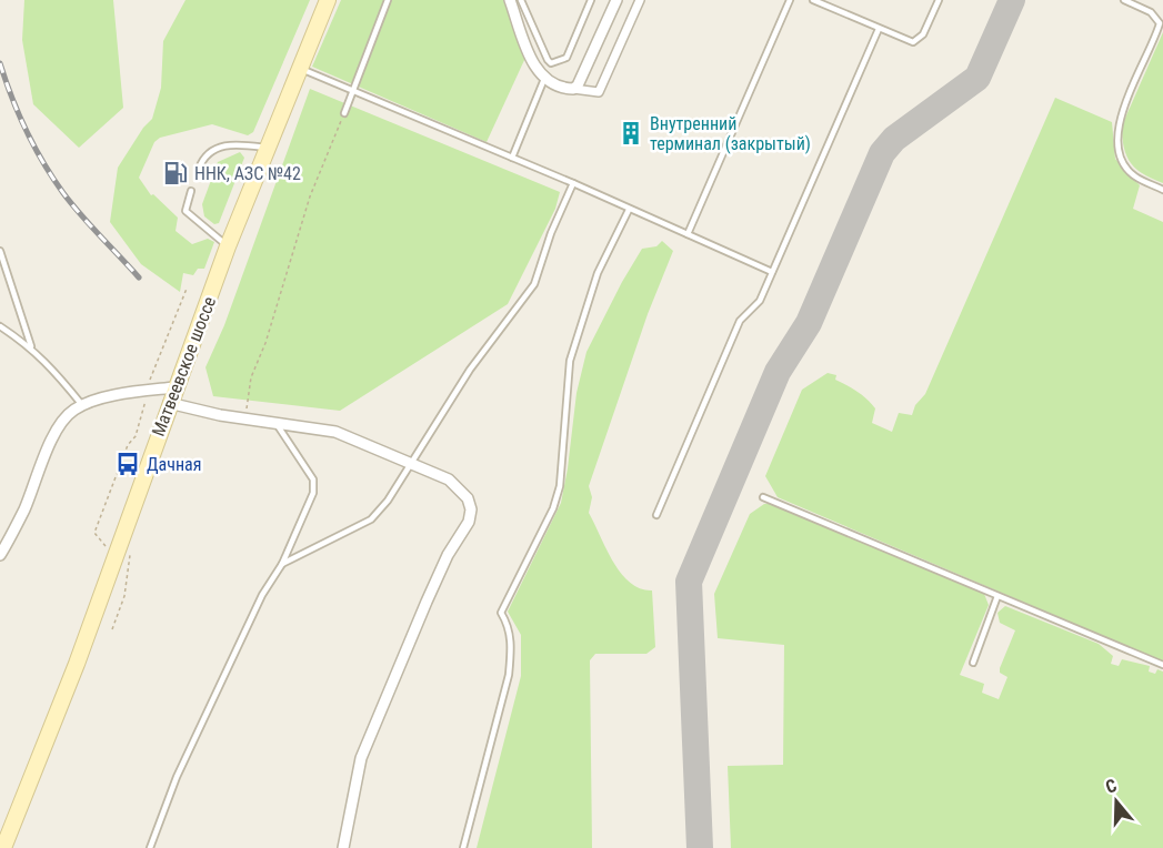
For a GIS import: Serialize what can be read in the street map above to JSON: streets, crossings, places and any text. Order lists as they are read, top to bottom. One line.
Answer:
{"streets":{"main road":["Матвеевское шоссе"]},"places":{"building":["Внутренний терминал (закрытый)"],"fuel station":["ННК, АЗС №42"],"bus stop":["Дачная"]},"north":"top"}
